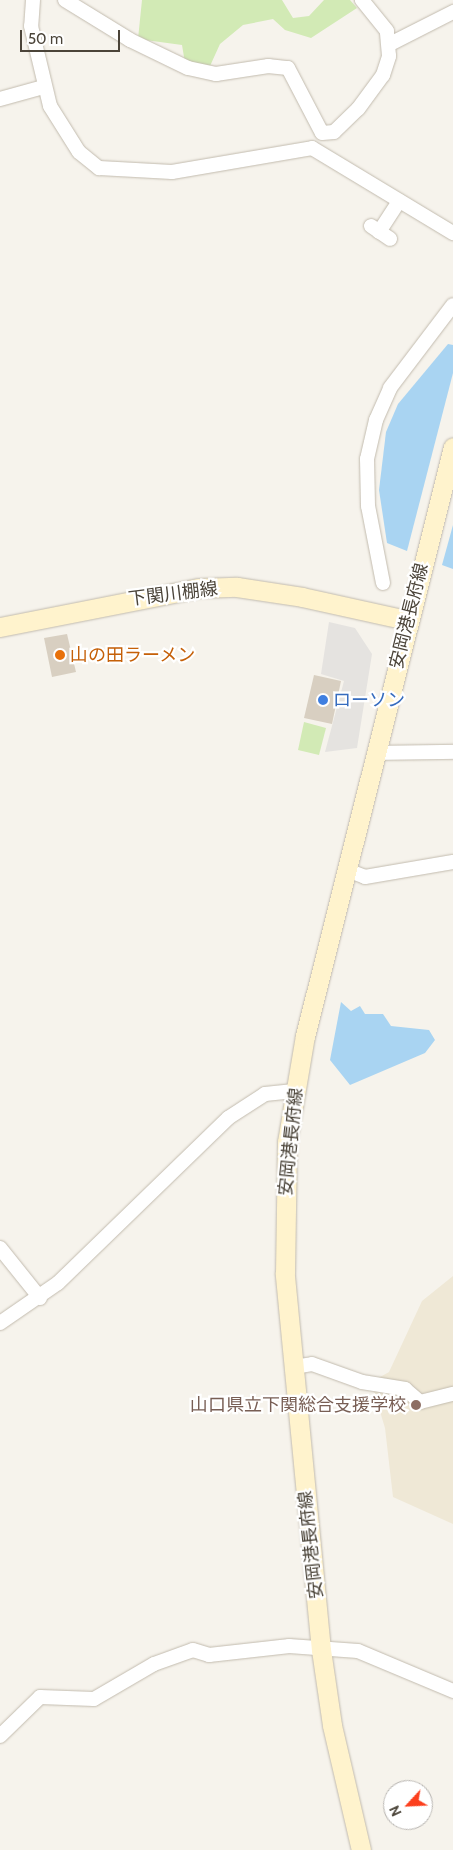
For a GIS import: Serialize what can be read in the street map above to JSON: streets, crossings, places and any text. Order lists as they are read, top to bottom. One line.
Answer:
{"streets":{"main road":["下関川棚線","安岡港長府線"]},"crossings":[["下関川棚線","安岡港長府線"]],"places":["山の田ラーメン","ローソン","山口県立下関総合支援学校"],"scale_bar":"50 m","north":"bottom left"}
